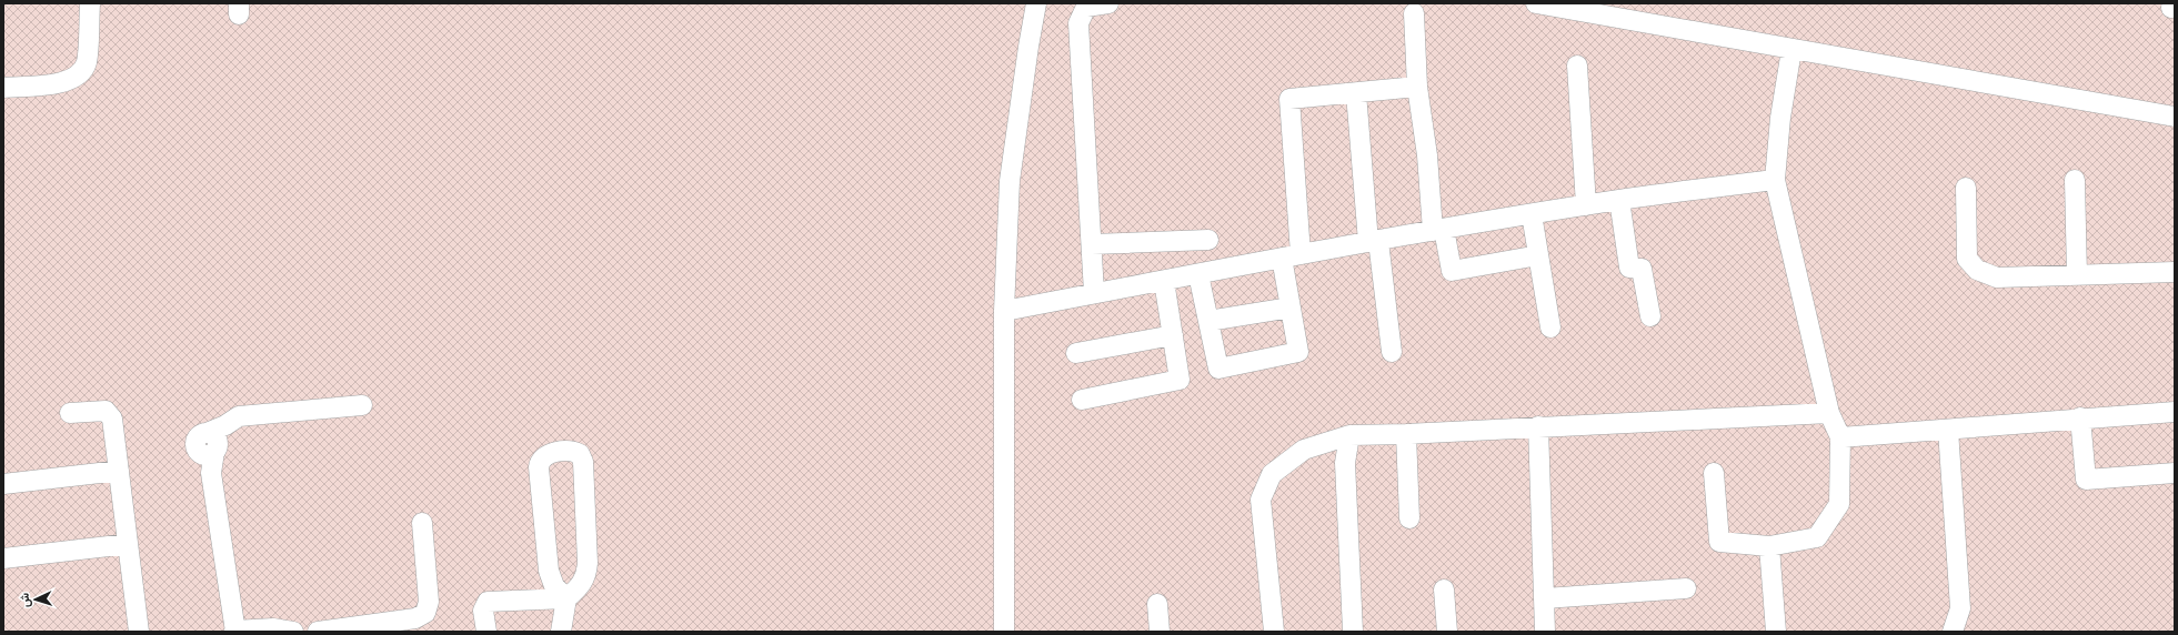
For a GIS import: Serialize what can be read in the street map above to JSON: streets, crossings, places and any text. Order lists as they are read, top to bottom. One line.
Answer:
{"north":"left"}
